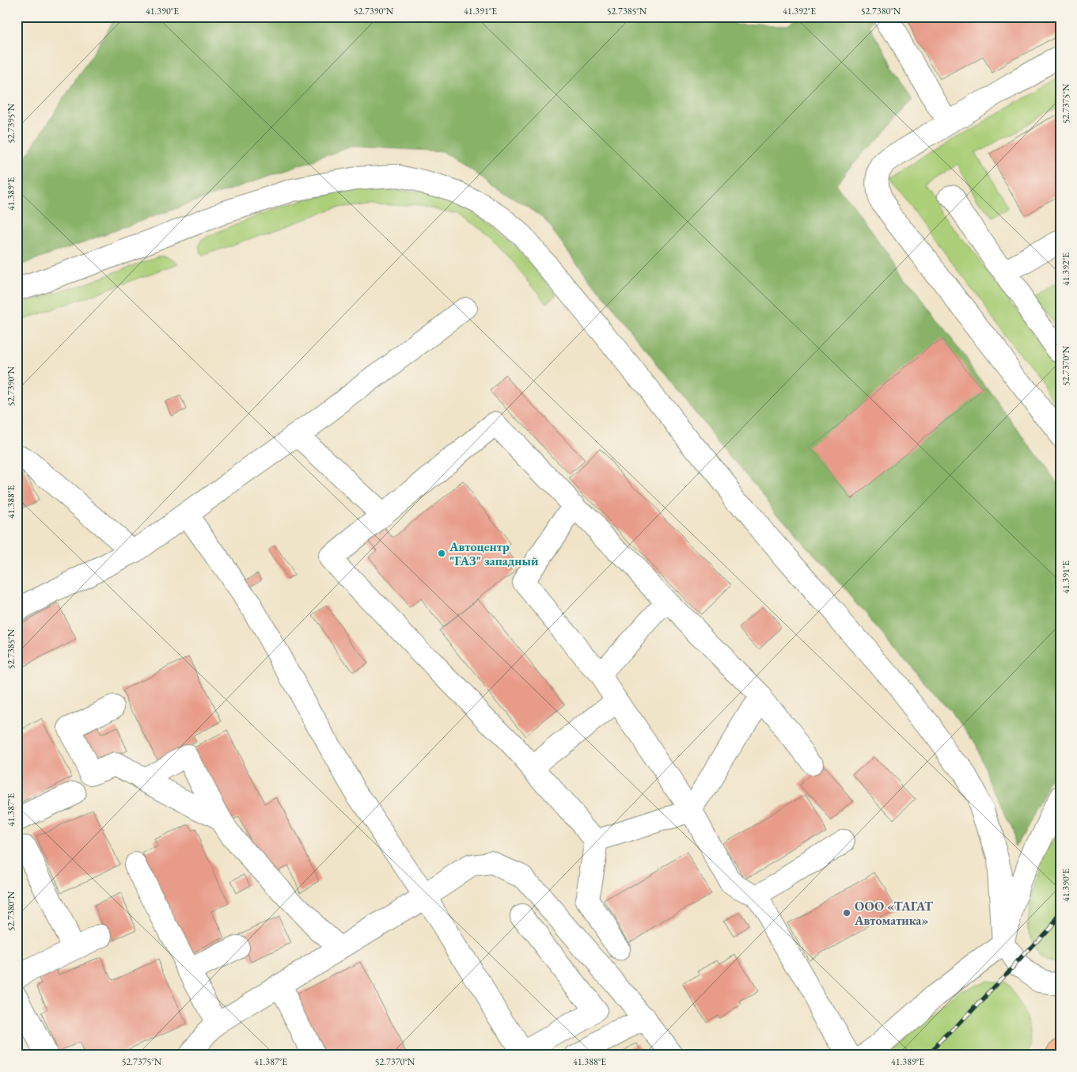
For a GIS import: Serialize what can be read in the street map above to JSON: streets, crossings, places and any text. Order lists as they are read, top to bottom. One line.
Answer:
{"places":["Автоцентр \"ГАЗ\" западный","ООО «ТАГАТ Автоматика»"],"coordinates":["41.390°E","52.7390°N","41.391°E","52.7385°N","41.392°E","52.7380°N","52.7375°N","52.7395°N","41.389°E","52.7370°N","41.388°E","41.387°E"]}
